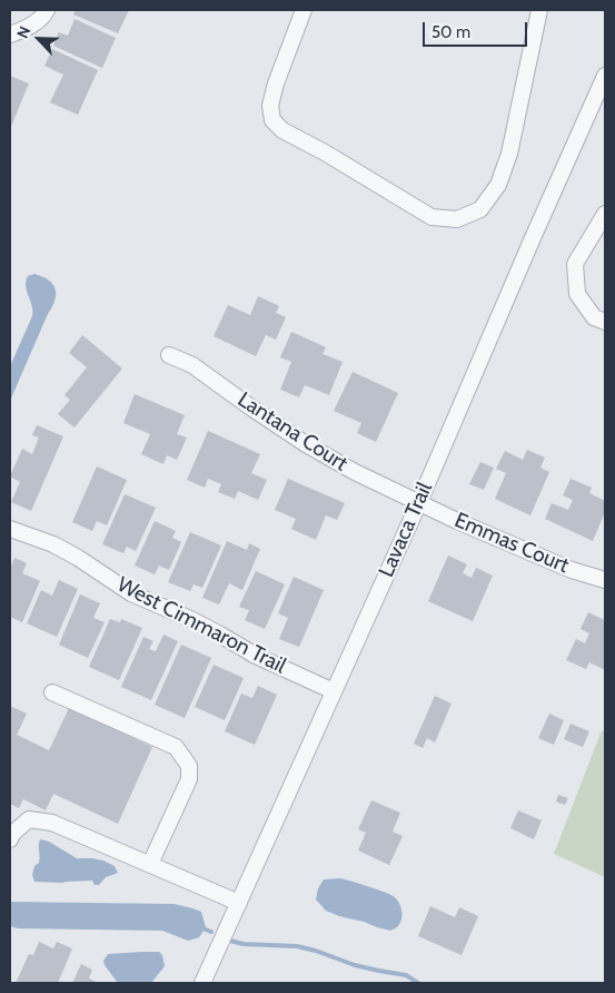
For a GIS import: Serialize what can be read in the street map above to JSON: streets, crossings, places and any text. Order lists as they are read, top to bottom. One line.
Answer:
{"streets":{"street":["Lantana Court","Lavaca Trail","Emmas Court","West Cimmaron Trail"]},"crossings":[["Lantana Court","Lavaca Trail"],["Lantana Court","Emmas Court"],["Lavaca Trail","Emmas Court"],["Lavaca Trail","West Cimmaron Trail"]],"scale_bar":"50 m","north":"top left"}
